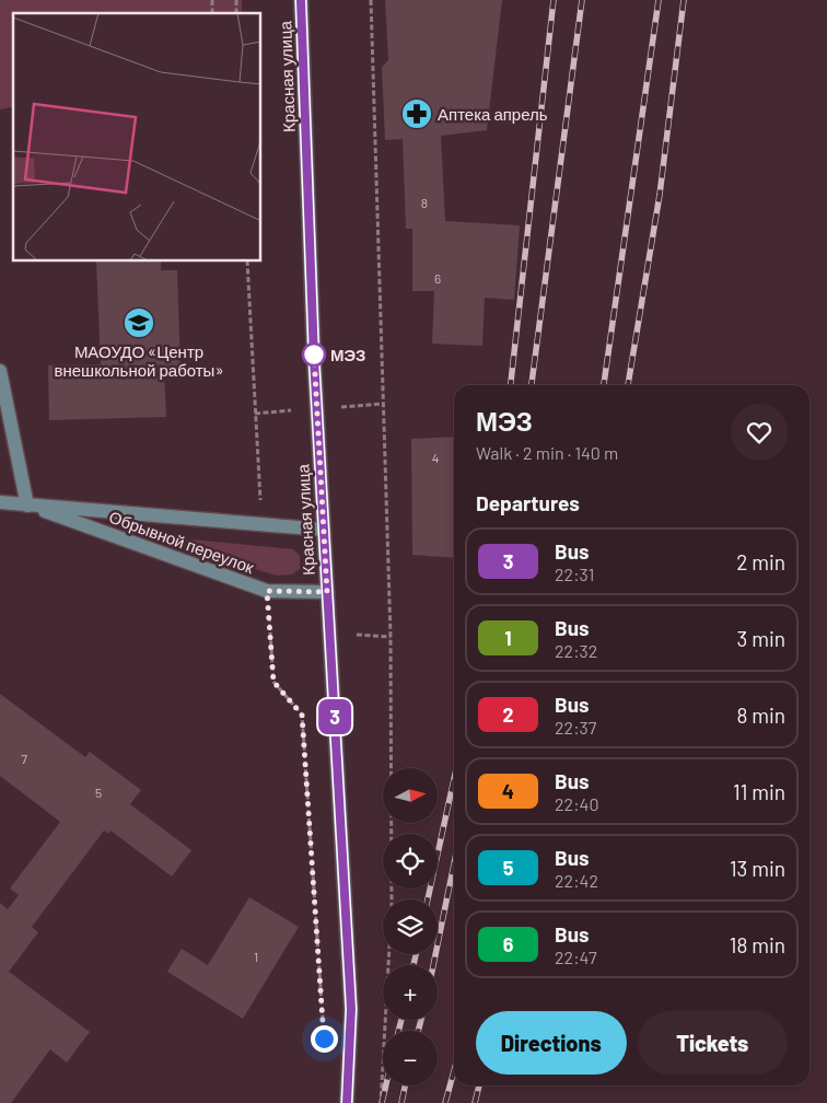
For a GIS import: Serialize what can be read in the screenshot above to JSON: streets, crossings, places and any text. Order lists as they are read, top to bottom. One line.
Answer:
{"streets":{"main road":["Красная улица","Обрывной переулок"]},"crossings":[["Красная улица","Обрывной переулок"]],"places":{"pharmacy":["Аптека апрель"],"school or university":["МАОУДО «Центр внешкольной работы»"],"other":["МЭЗ"]},"lines":["bus line 3"],"house_numbers":["8","6","4","7","5","1"],"north":"right","page":{"on_map":"3","heading":[["МЭЗ","Walk · 2 min · 140 m"],"Departures"],"list":[{"mark":"3","name":"Bus","note":"22:31","value":"2 min"},{"mark":"1","name":"Bus","note":"22:32","value":"3 min"},{"mark":"2","name":"Bus","note":"22:37","value":"8 min"},{"mark":"4","name":"Bus","note":"22:40","value":"11 min"},{"mark":"5","name":"Bus","note":"22:42","value":"13 min"},{"mark":"6","name":"Bus","note":"22:47","value":"18 min"}],"map_buttons":["+","−"],"buttons":["Directions","Tickets"]}}
